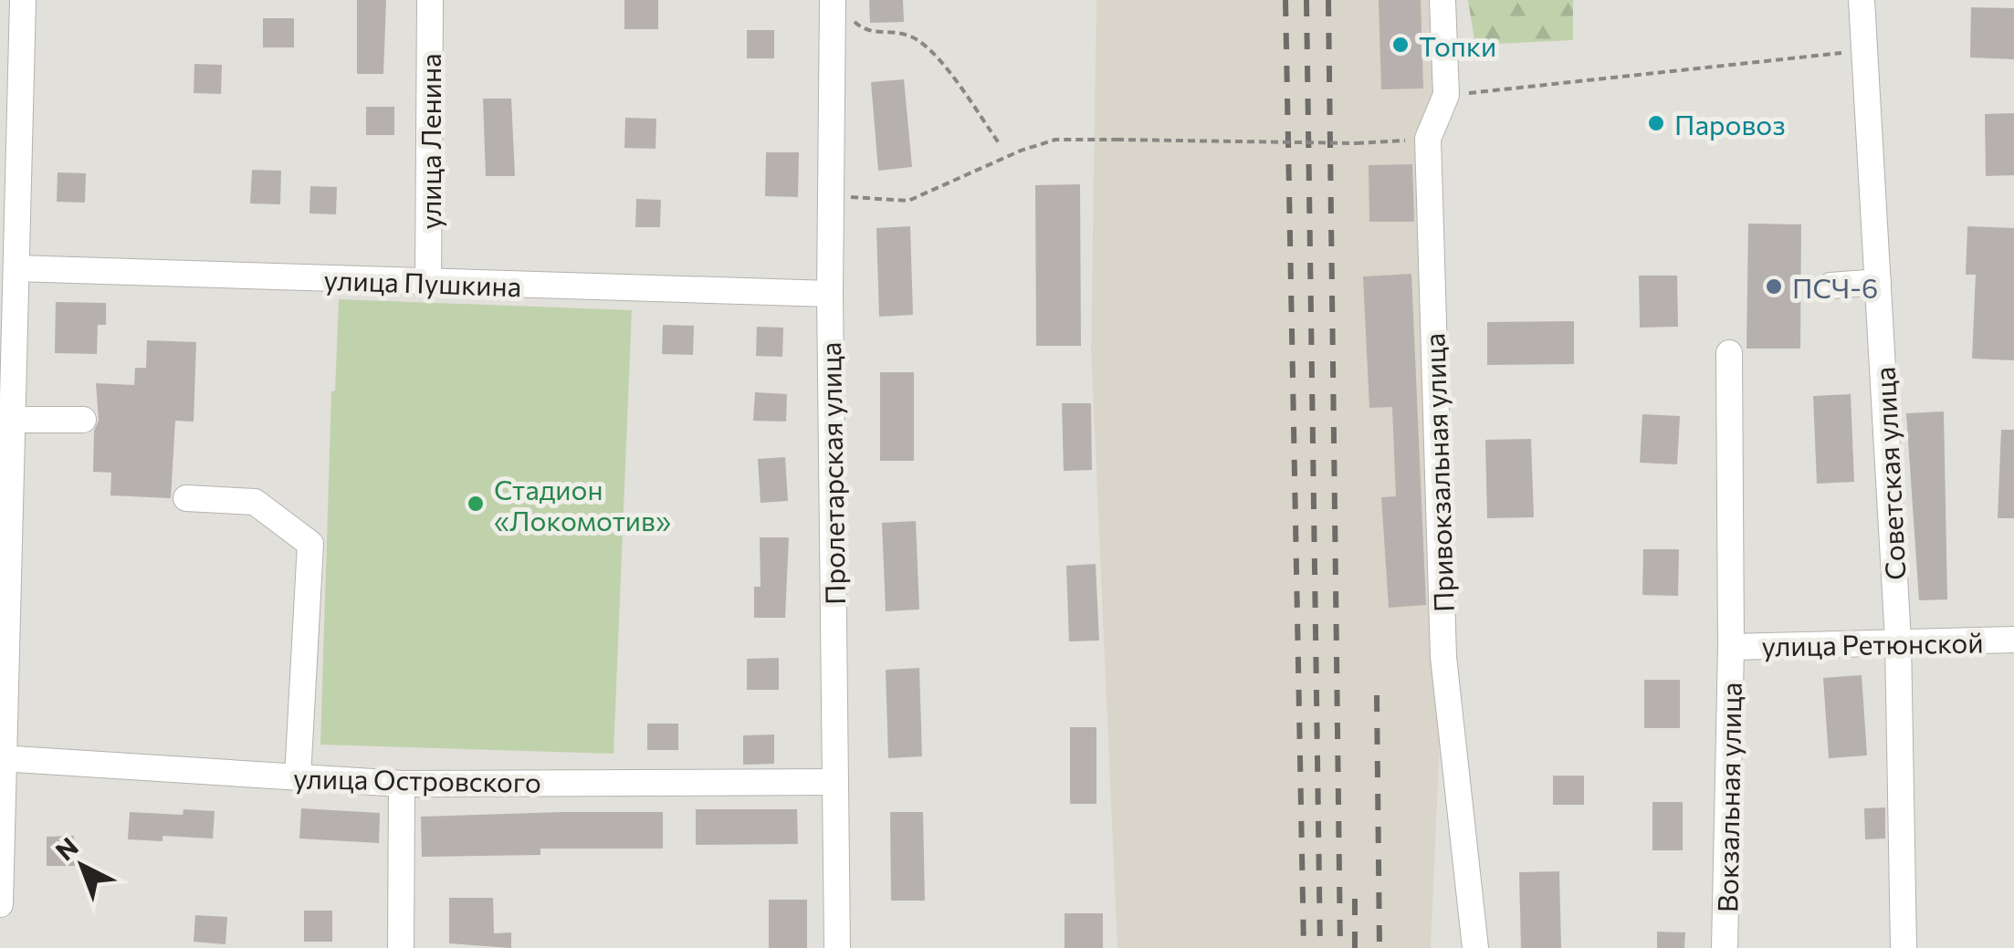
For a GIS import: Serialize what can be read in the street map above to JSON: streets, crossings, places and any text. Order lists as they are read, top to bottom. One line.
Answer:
{"streets":{"street":["улица Ленина","улица Пушкина","Привокзальная улица","Пролетарская улица","Советская улица","улица Ретюнской","улица Островского","Вокзальная улица"]},"crossings":[["улица Ленина","улица Пушкина"],["улица Пушкина","Пролетарская улица"],["Пролетарская улица","улица Островского"],["Советская улица","улица Ретюнской"],["улица Ретюнской","Вокзальная улица"]],"places":["Топки","Паровоз","ПСЧ-6","Стадион «Локомотив»"],"north":"top left"}
